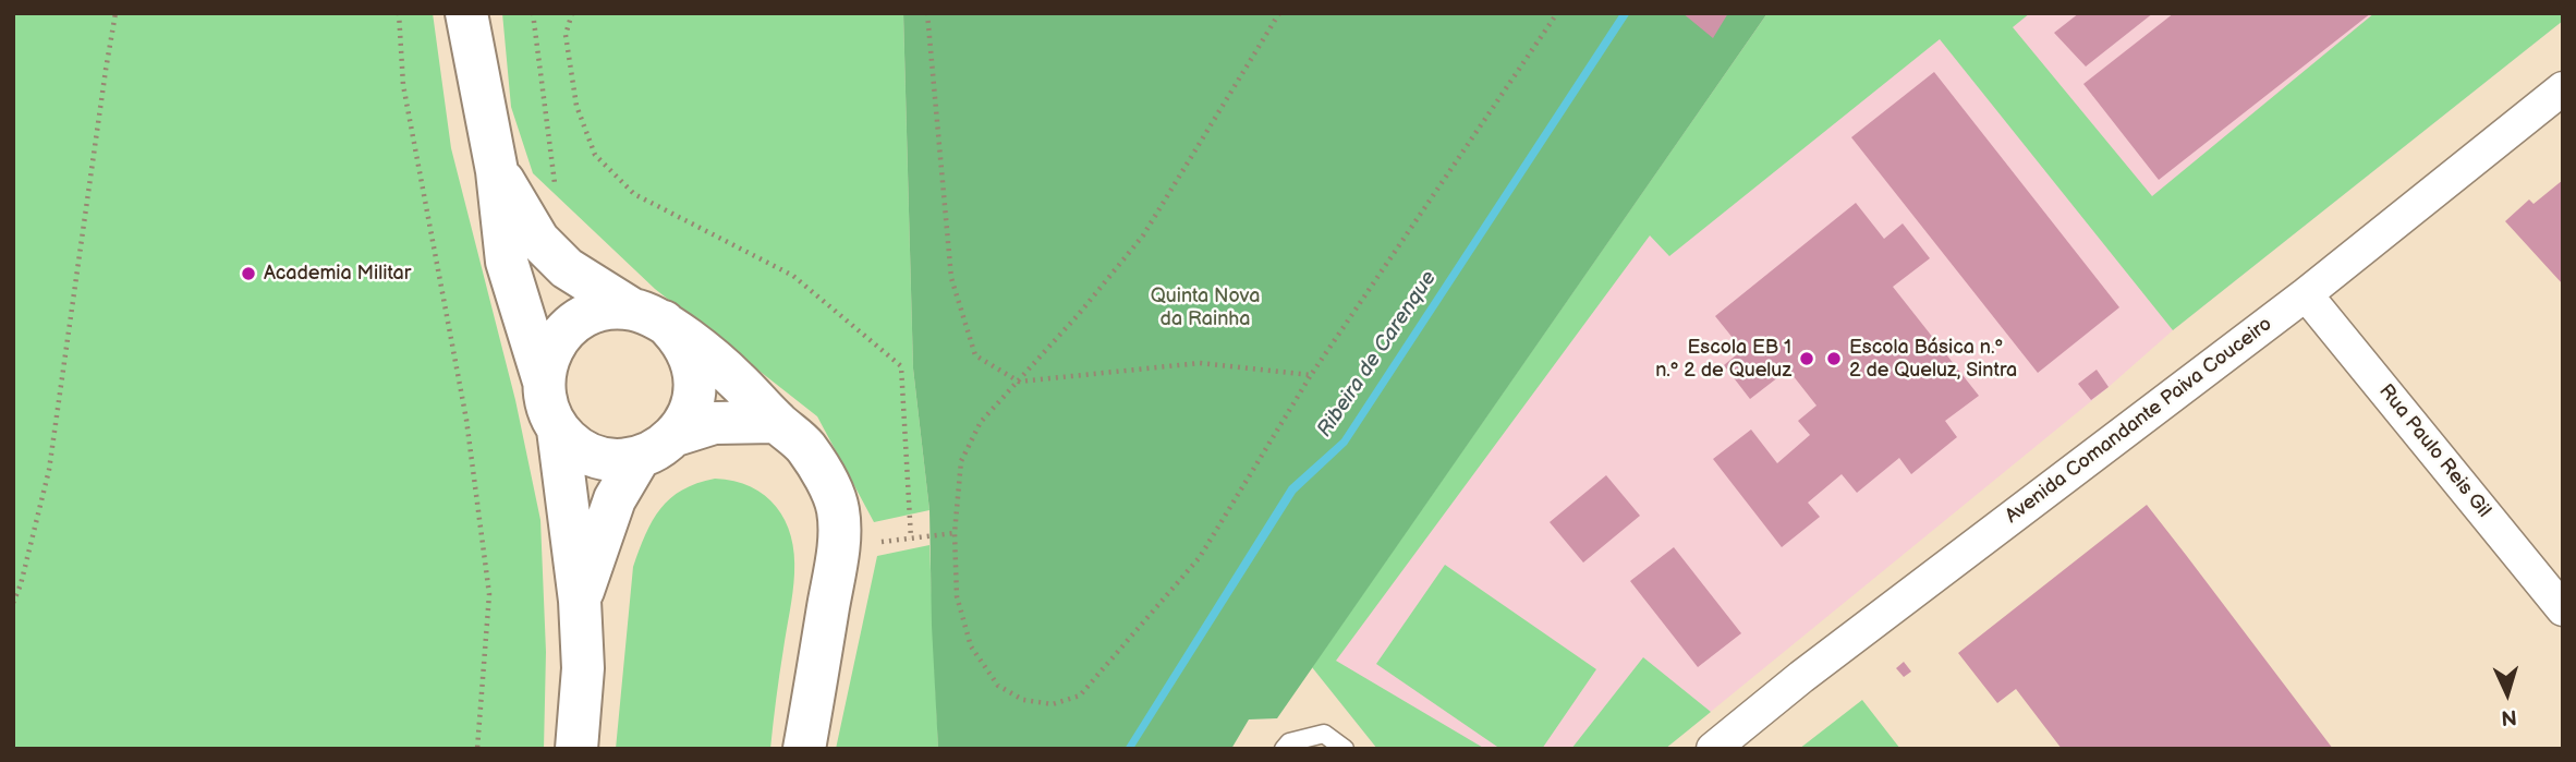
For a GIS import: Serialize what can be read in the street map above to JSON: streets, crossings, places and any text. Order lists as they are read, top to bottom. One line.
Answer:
{"streets":{"street":["Avenida Comandante Paiva Couceiro","Rua Paulo Reis Gil"]},"crossings":[["Avenida Comandante Paiva Couceiro","Rua Paulo Reis Gil"]],"water":["Ribeira de Carenque"],"parks":["Quinta Nova da Rainha"],"places":["Academia Militar","Escola EB 1 n.º 2 de Queluz","Escola Básica n.º 2 de Queluz, Sintra"],"north":"bottom"}
